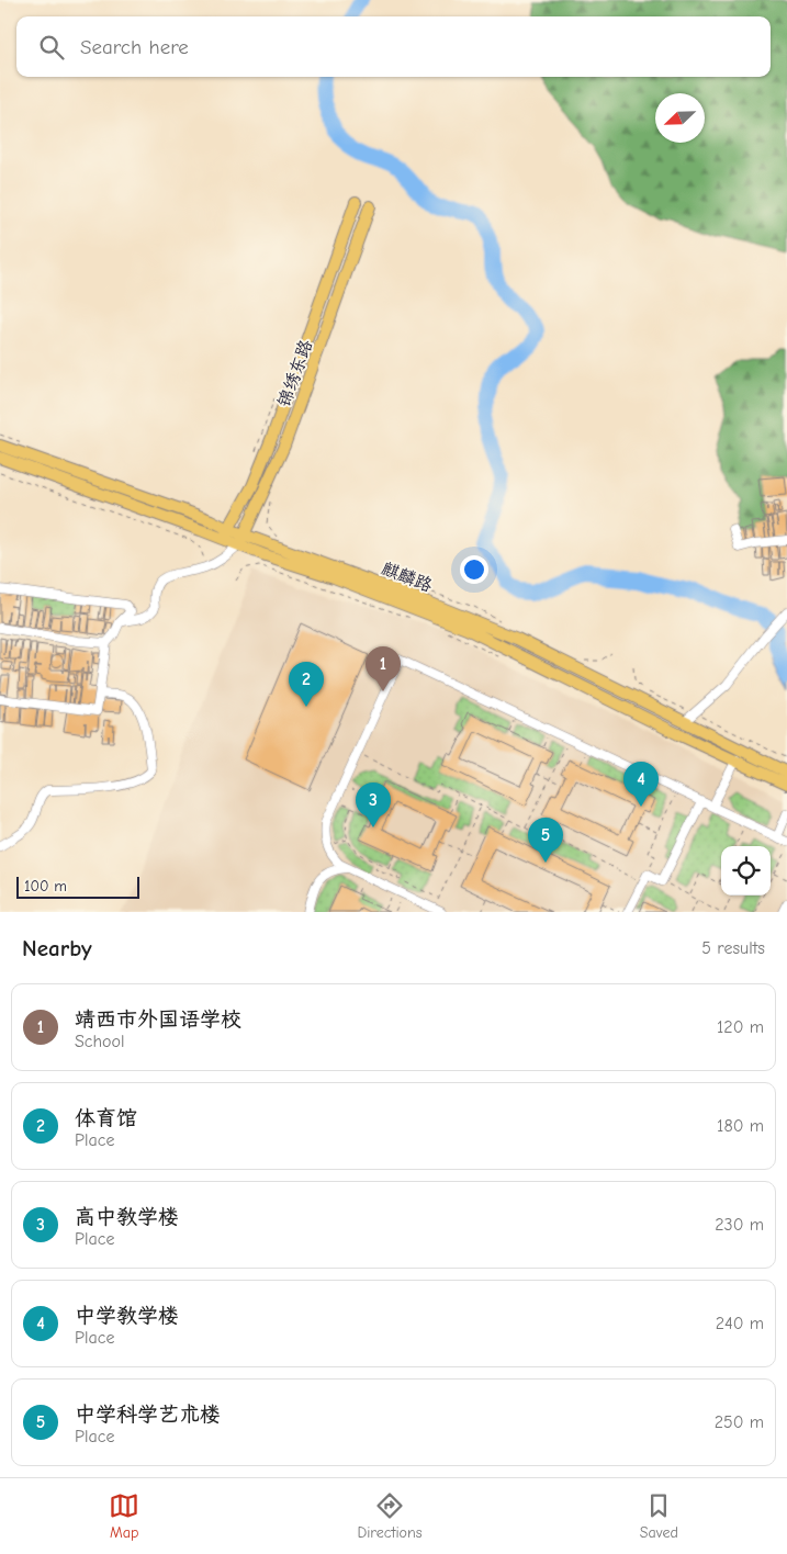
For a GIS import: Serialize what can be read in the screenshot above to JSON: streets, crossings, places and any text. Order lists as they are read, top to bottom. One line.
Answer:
{"streets":{"main road":["锦绣东路","麒麟路"]},"crossings":[["锦绣东路","麒麟路"]],"scale_bar":"100 m","north":"bottom left","page":{"search":"Search here","pins":["1","2","4","3","5"],"scale":"100 m","heading":["Nearby","5 results"],"list":[{"mark":"1","name":"靖西市外国语学校","note":"School","value":"120 m"},{"mark":"2","name":"体育馆","note":"Place","value":"180 m"},{"mark":"3","name":"高中教学楼","note":"Place","value":"230 m"},{"mark":"4","name":"中学教学楼","note":"Place","value":"240 m"},{"mark":"5","name":"中学科学艺术楼","note":"Place","value":"250 m"}],"nav":["Map","Directions","Saved"]}}
